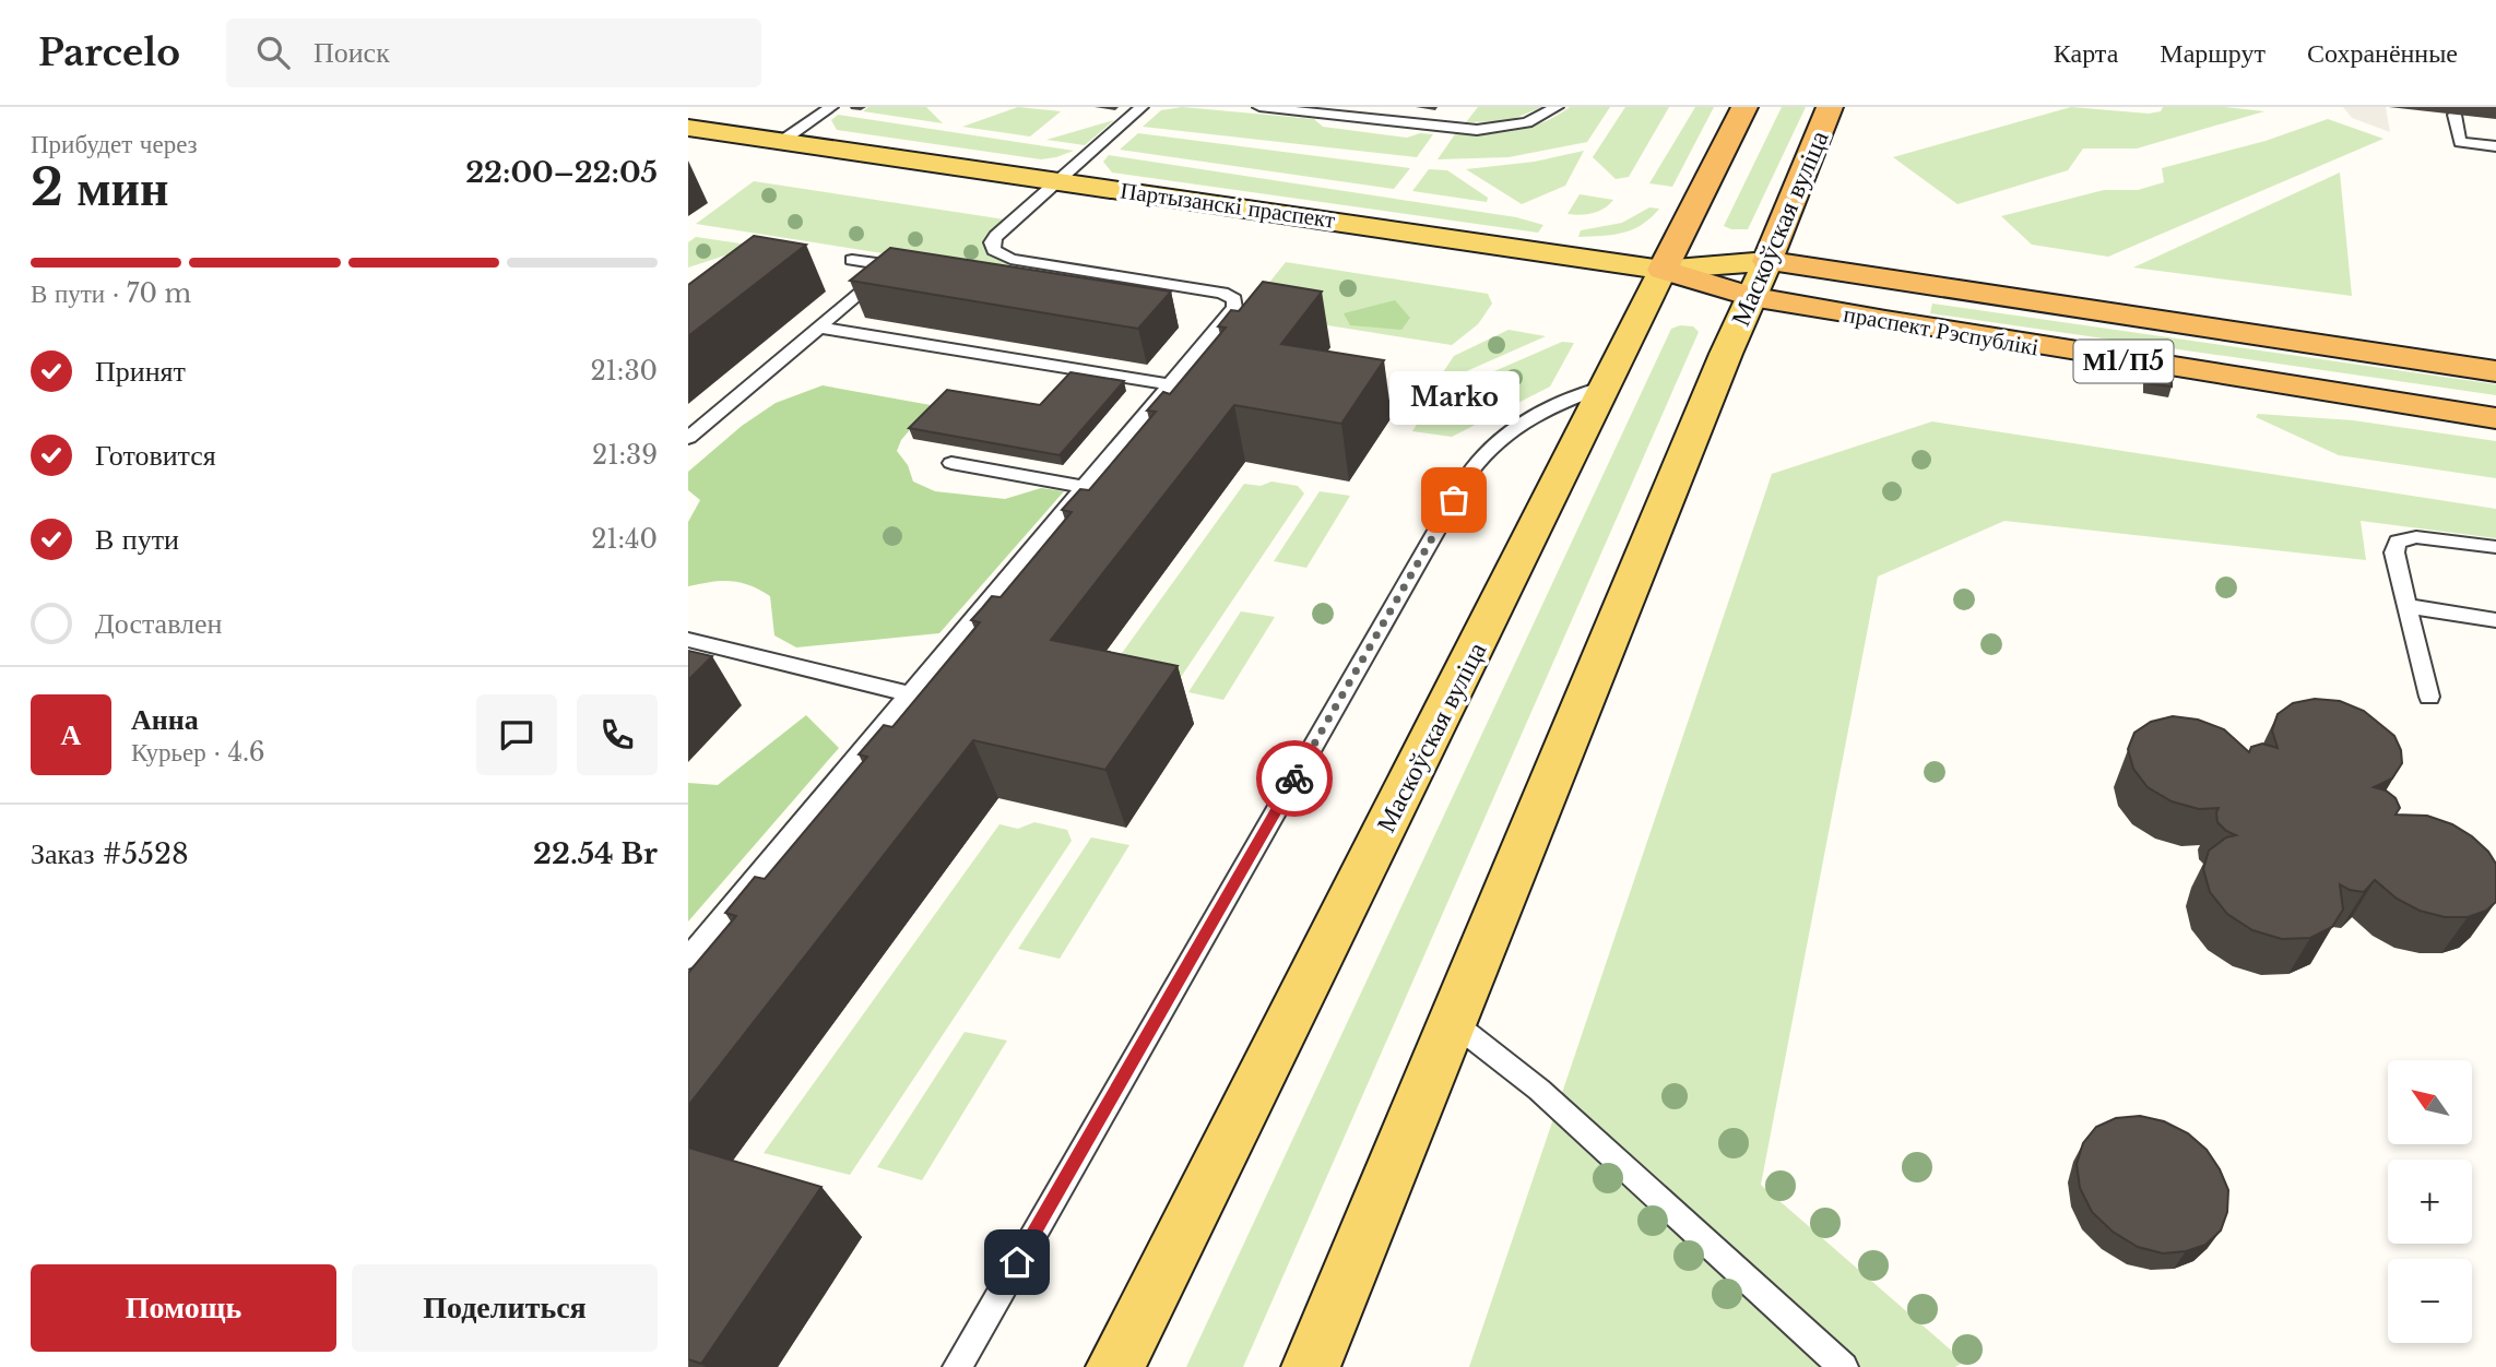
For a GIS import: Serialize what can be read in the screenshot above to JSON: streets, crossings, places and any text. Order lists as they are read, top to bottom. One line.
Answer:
{"streets":{"highway":["Маскоўская вуліца","праспект Рэспублікі","М1/П5"],"main road":["Партызанскі праспект"]},"crossings":[["Партызанскі праспект","Маскоўская вуліца"],["Партызанскі праспект","праспект Рэспублікі"],["Маскоўская вуліца","праспект Рэспублікі"]],"places":["Marko"],"north":"top left","page":{"header":"Parcelo","search":"Поиск","nav":["Карта","Маршрут","Сохранённые"],"heading":["2 мин","Прибудет через","22:00–22:05"],"panel":["Анна","Курьер · 4.6","Заказ #5528","22.54 Br"],"bar":"В пути · 70 m","list":[["Принят","21:30"],["Готовится","21:39"],["В пути","21:40"],"Доставлен"],"bubble":"Marko","round":"А","map_buttons":["+","−"],"buttons":["Помощь","Поделиться"]}}
